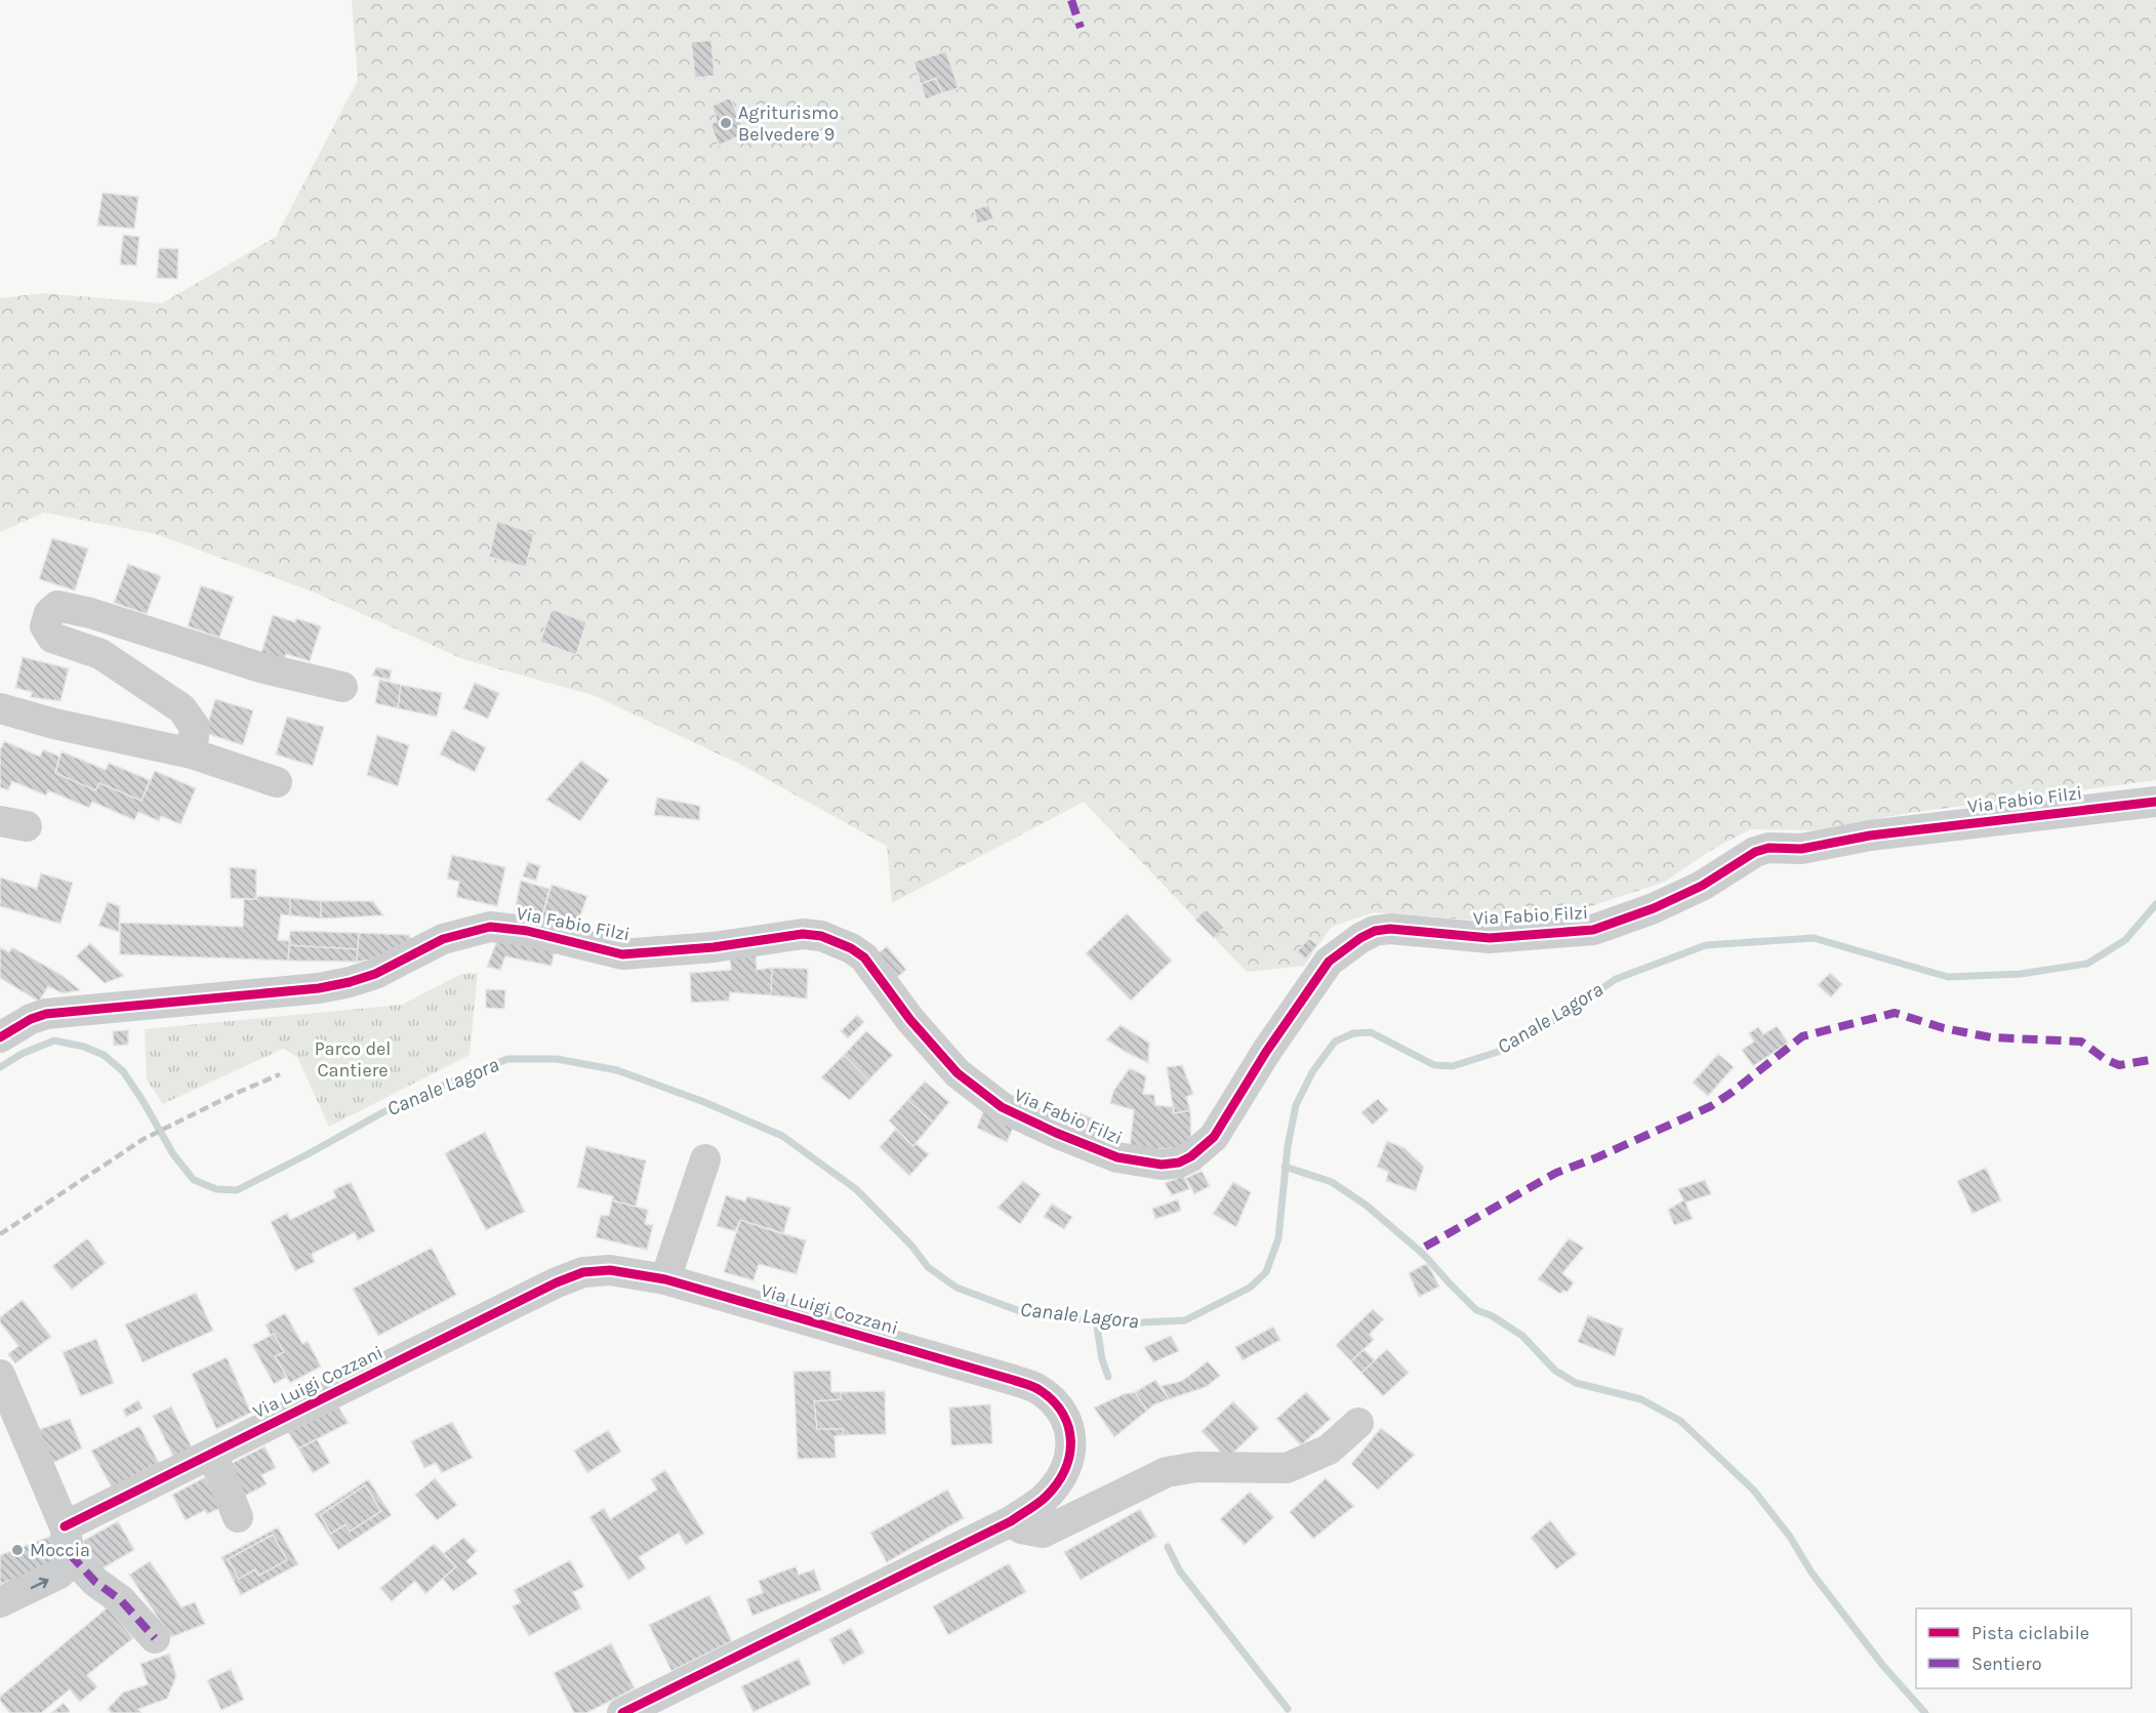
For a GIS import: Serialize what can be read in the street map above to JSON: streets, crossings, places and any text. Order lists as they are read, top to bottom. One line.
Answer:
{"streets":{"street":["Via Fabio Filzi","Via Luigi Cozzani"]},"water":["Canale Lagora"],"parks":["Parco del Cantiere"],"places":["Agriturismo Belvedere 9","Moccia"],"legend":["Pista ciclabile","Sentiero"]}
